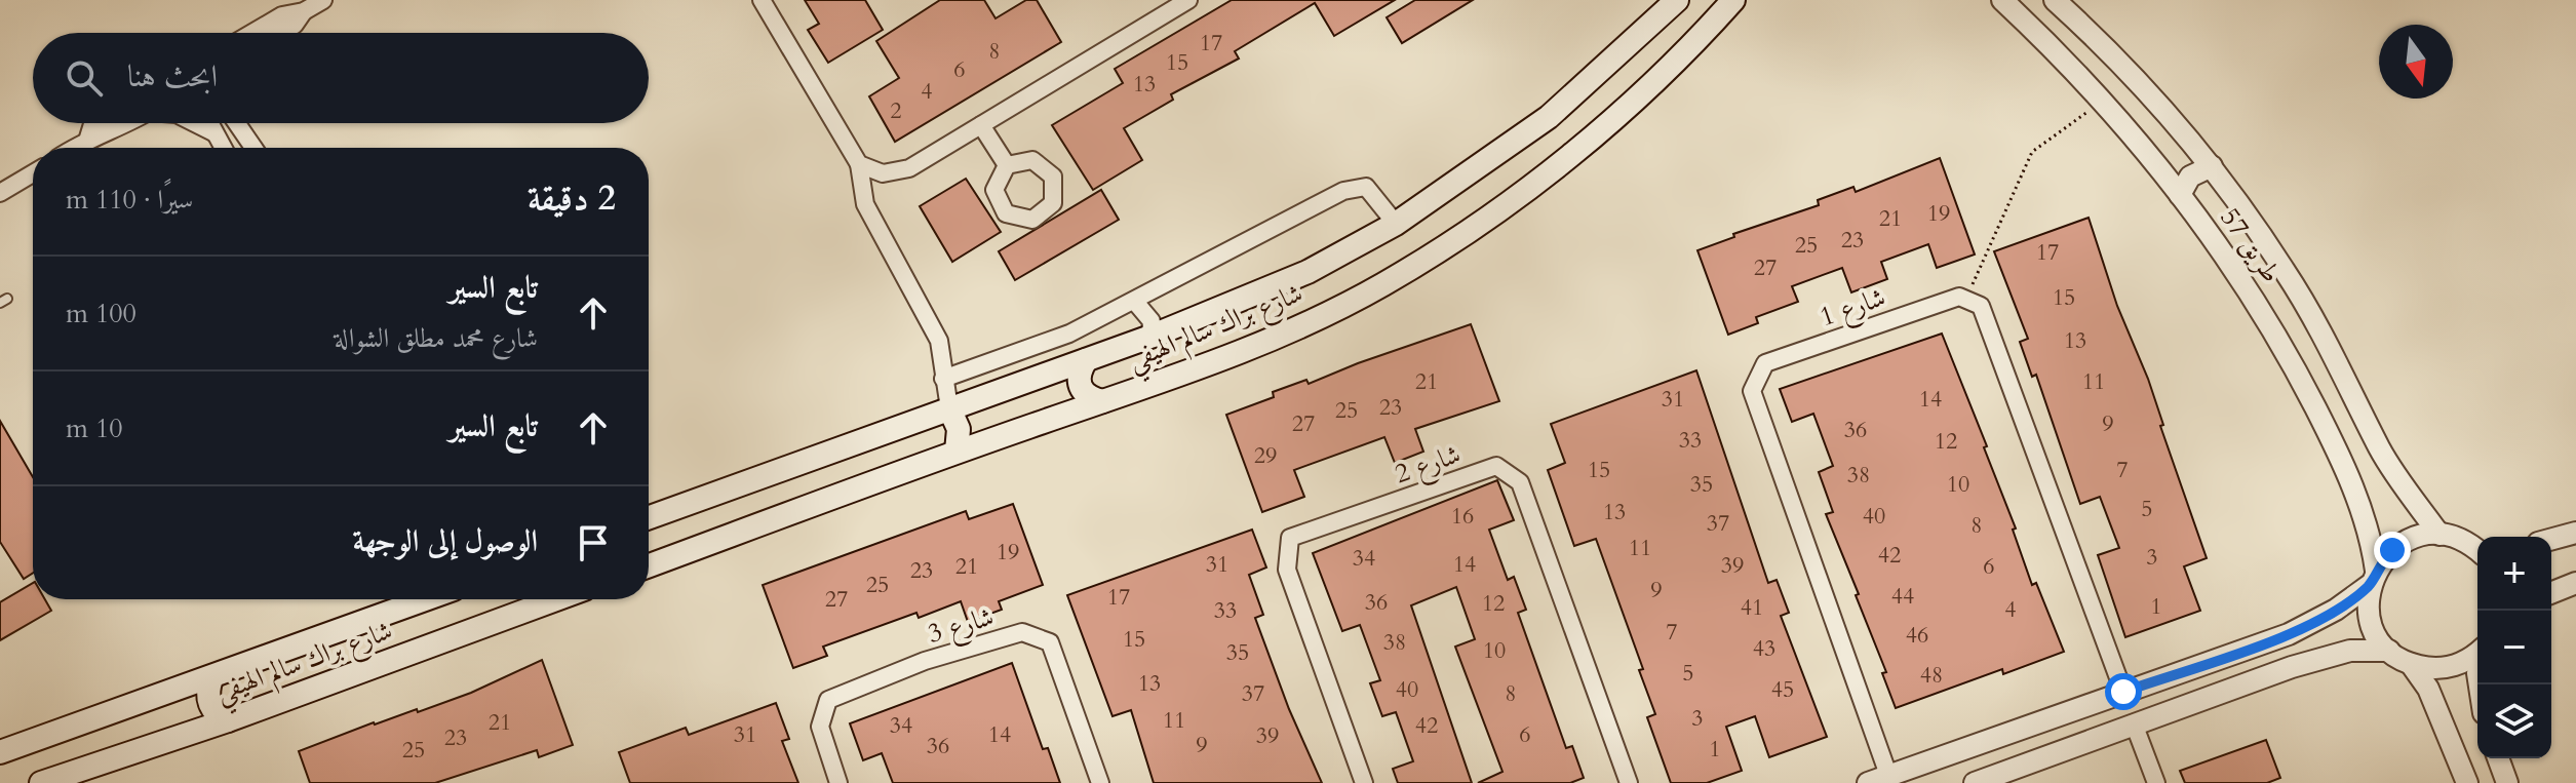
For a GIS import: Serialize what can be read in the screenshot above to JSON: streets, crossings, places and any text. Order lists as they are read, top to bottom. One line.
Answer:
{"streets":{"main road":["شارع براك سالم الهيفي"],"street":["طريق 57","شارع 1","شارع 2","شارع 3"]},"house_numbers":["17","8","15","6","13","4","2","19","21","23","25","17","27","15","13","21","11","31","14","23","25","27","9","36","33","12","29","15","7","38","35","10","5","13","16","40","37","8","11","19","42","3","34","31","14","39","21","6","23","25","9","44","17","27","36","12","1","41","4","33","7","46","15","38","43","10","35","5","48","13","40","45","37","8","3","11","21","34","42","31","14","6","39","23","9","36","1","25"],"north":"bottom","page":{"search":"ابحث هنا","heading":["2 دقيقة","سيرًا · 110 m"],"list":[["تابع السير","شارع محمد مطلق الشوالة","100 m"],["تابع السير","10 m"],"الوصول إلى الوجهة"],"map_buttons":["+","−"]}}
